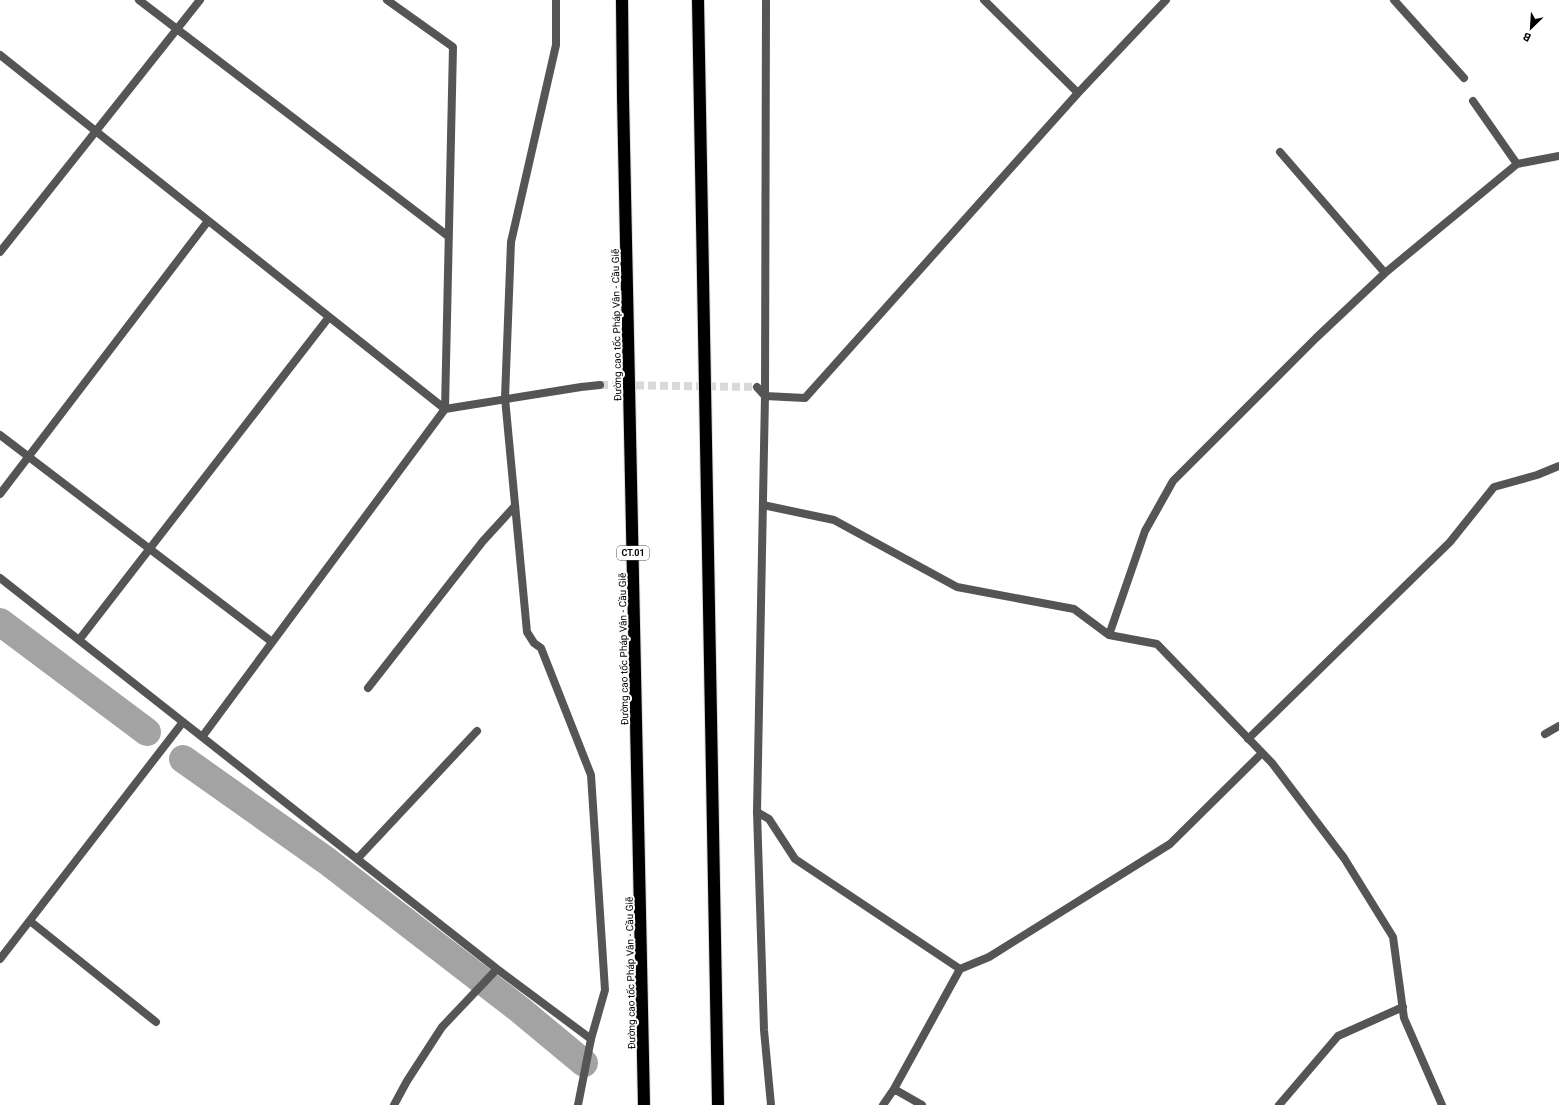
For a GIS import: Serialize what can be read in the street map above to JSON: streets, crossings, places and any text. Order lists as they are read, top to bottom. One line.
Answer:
{"streets":{"highway":["Đường cao tốc Pháp Vân - Cầu Giẽ","CT.01"]},"north":"bottom left"}
